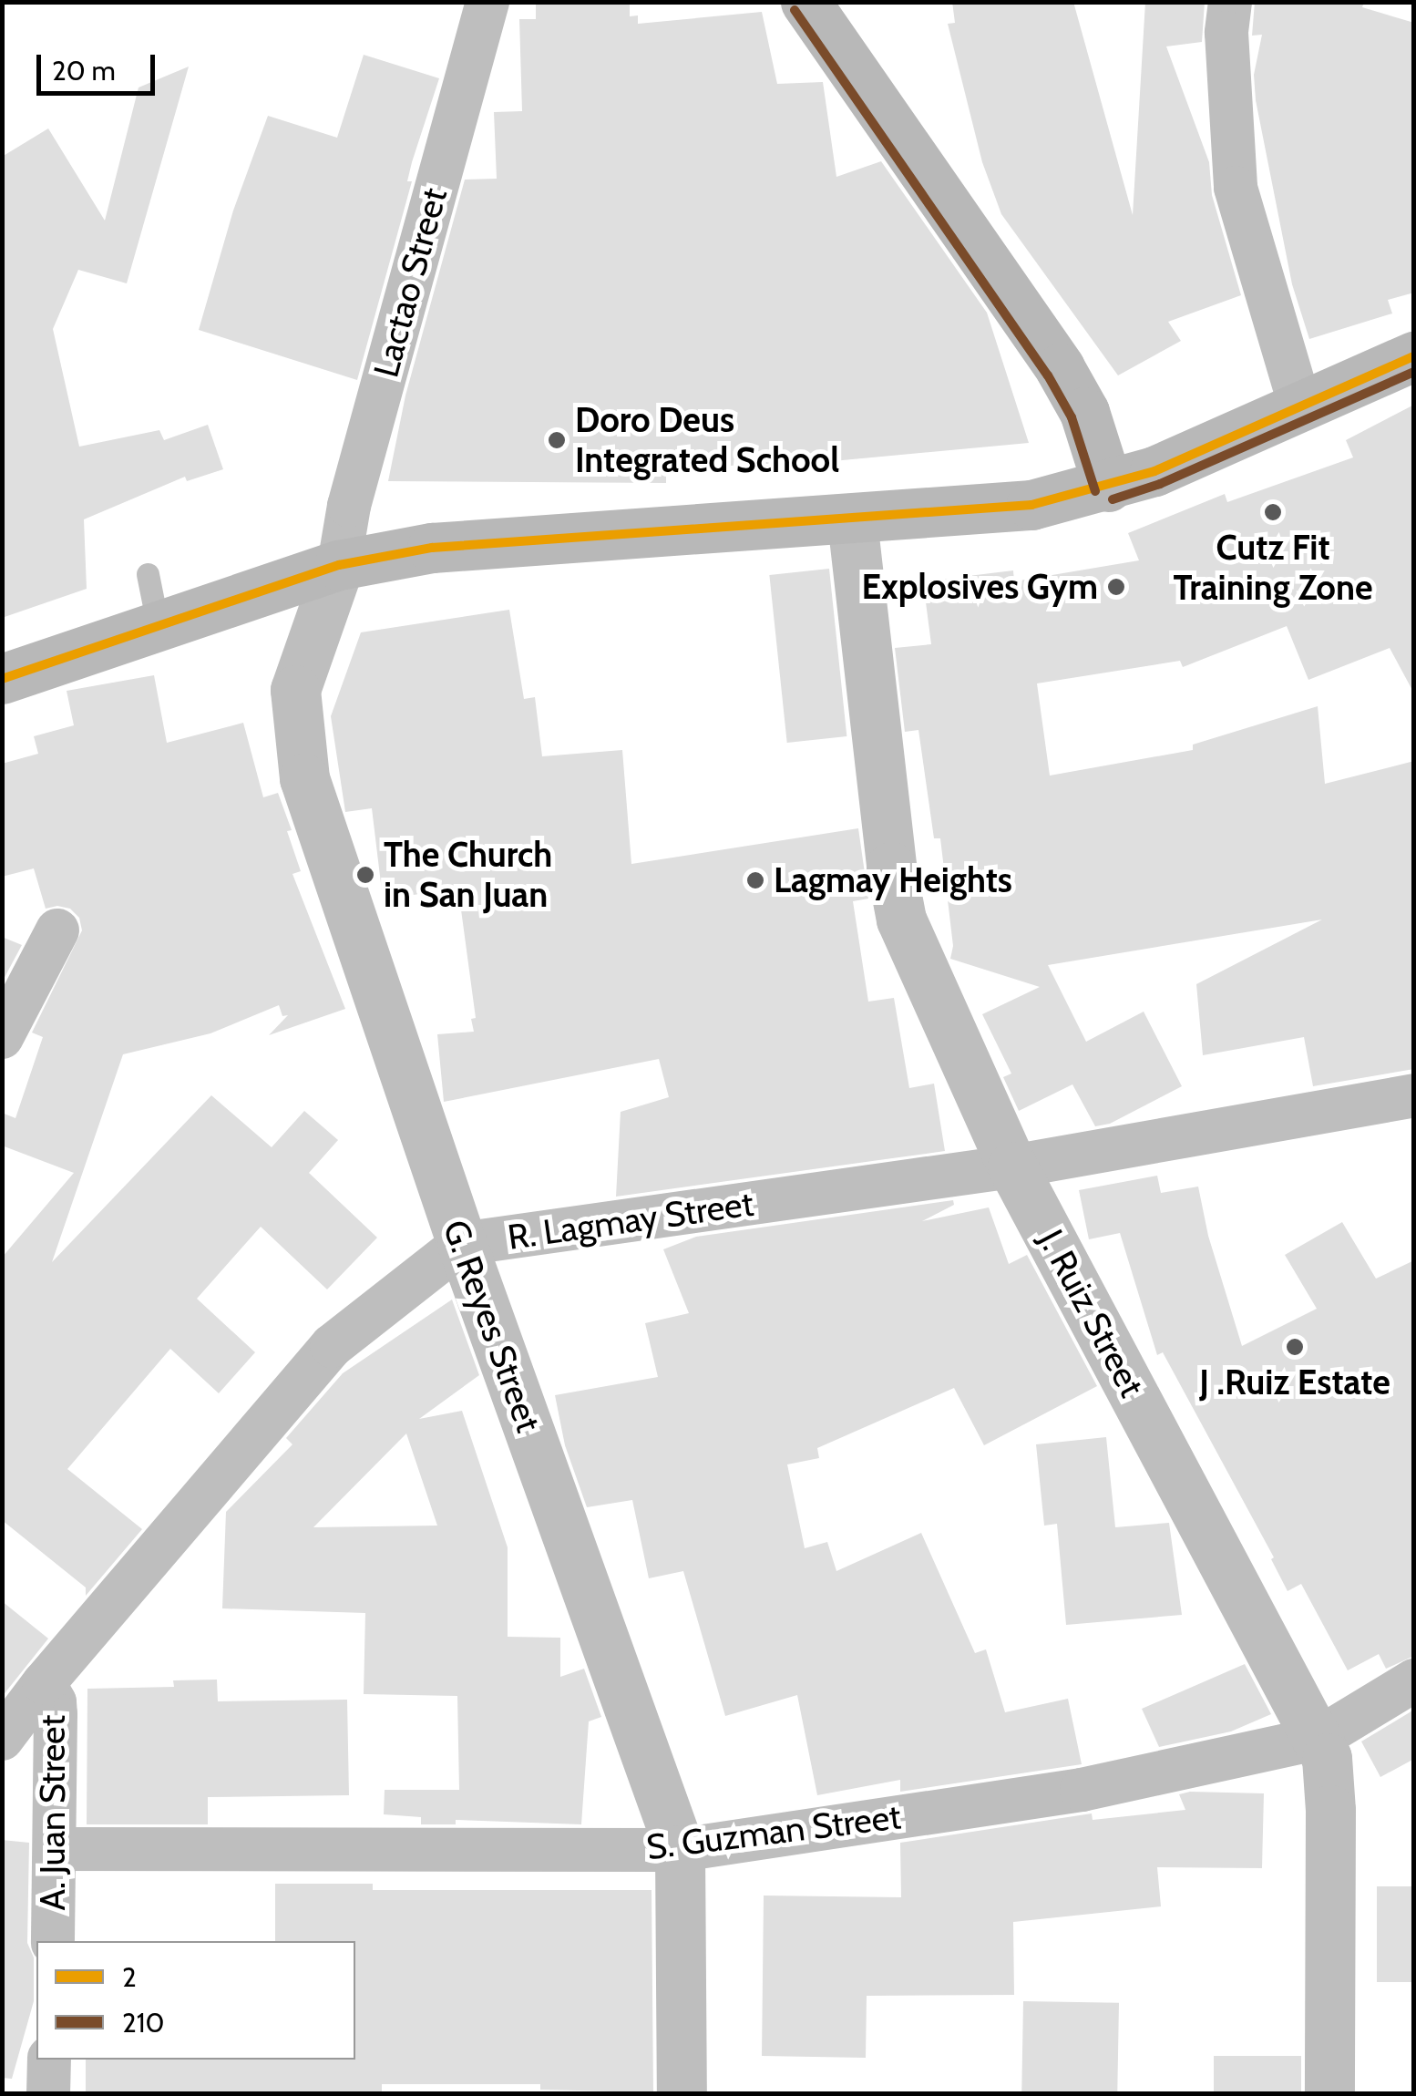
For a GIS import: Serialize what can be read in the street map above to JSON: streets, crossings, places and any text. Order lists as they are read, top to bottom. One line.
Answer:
{"streets":{"street":["Lactao Street","R. Lagmay Street","J. Ruiz Street","G. Reyes Street","A. Juan Street","S. Guzman Street"]},"crossings":[["Lactao Street","G. Reyes Street"],["R. Lagmay Street","J. Ruiz Street"],["R. Lagmay Street","G. Reyes Street"],["R. Lagmay Street","A. Juan Street"],["J. Ruiz Street","S. Guzman Street"],["G. Reyes Street","S. Guzman Street"],["A. Juan Street","S. Guzman Street"]],"places":["Doro Deus Integrated School","Cutz Fit Training Zone","Explosives Gym","The Church in San Juan","Lagmay Heights","J .Ruiz Estate"],"lines":["transit line 210","transit line 2"],"legend":["2","210"],"scale_bar":"20 m"}
